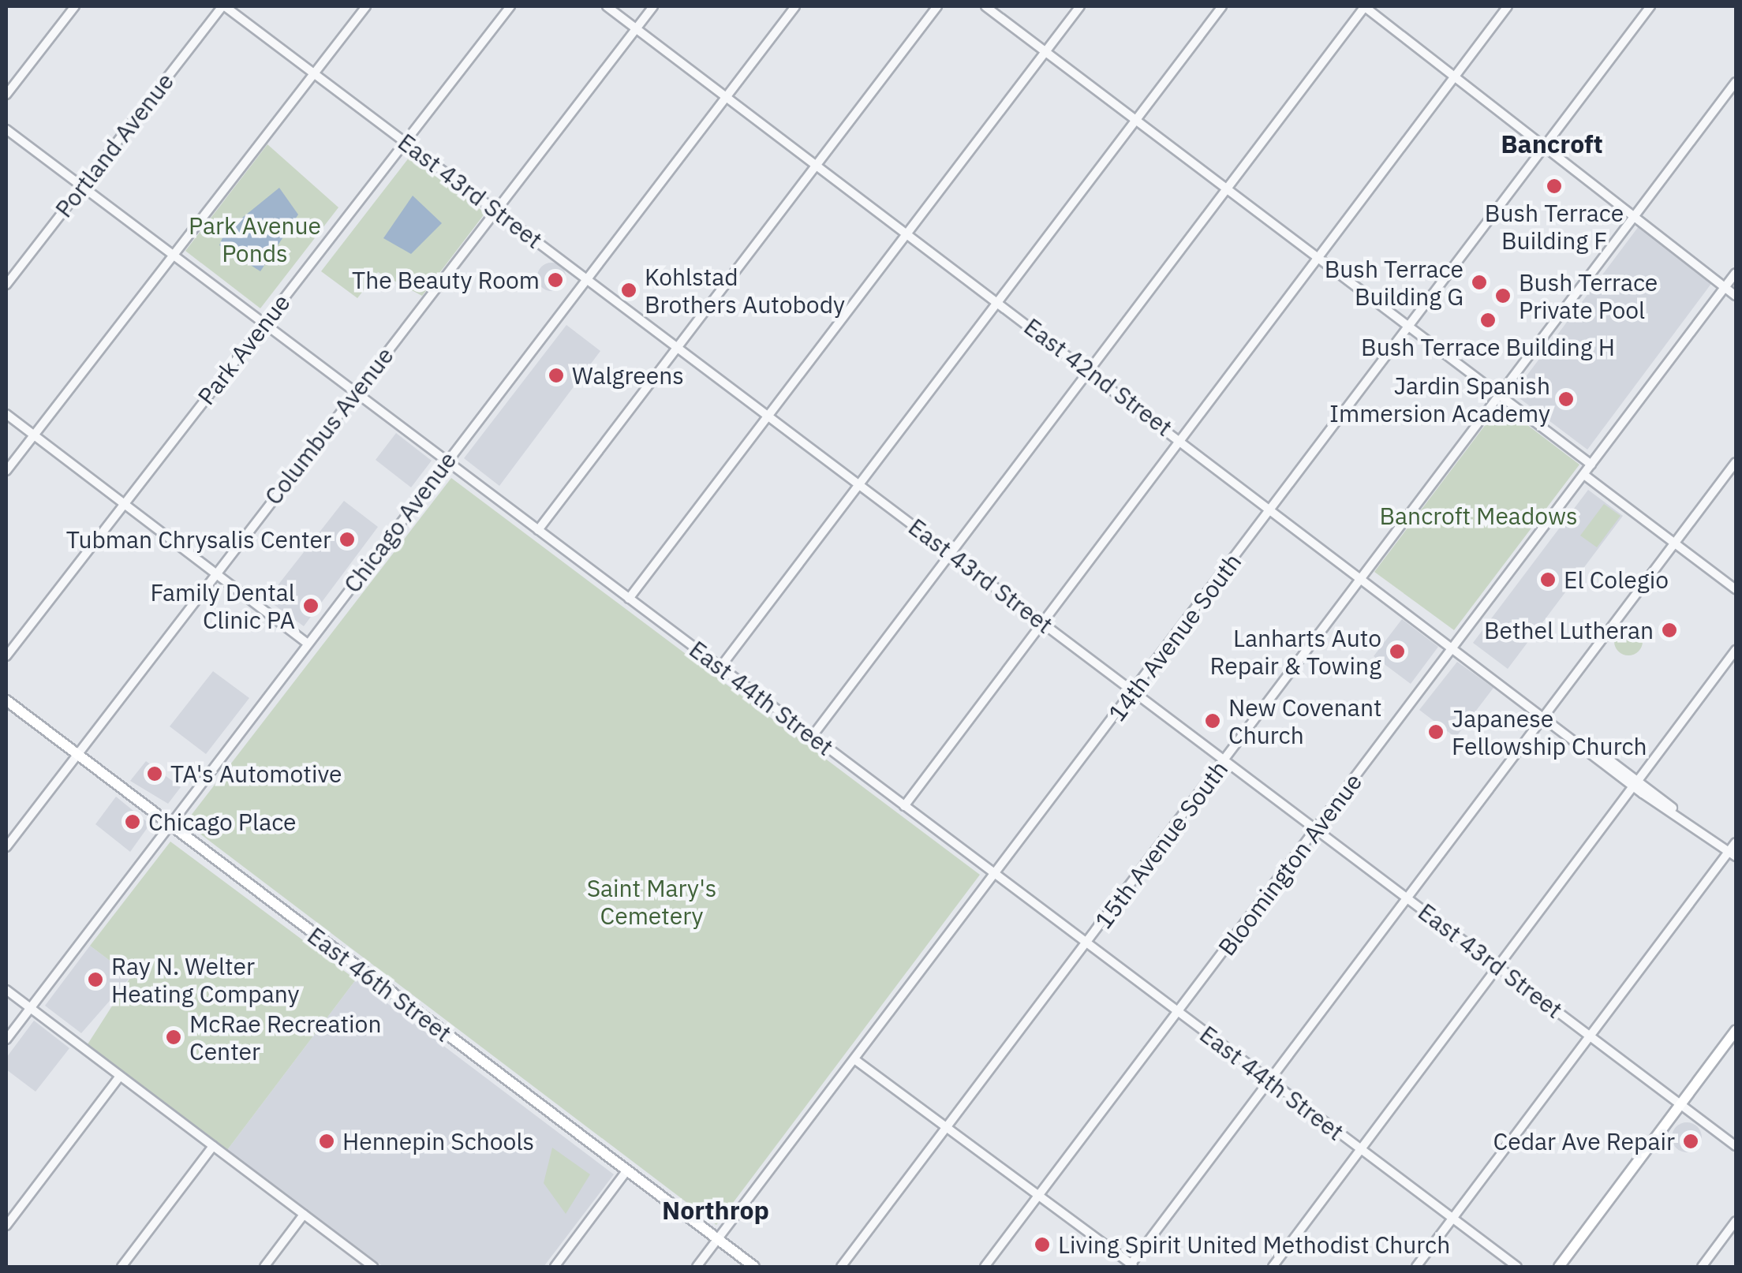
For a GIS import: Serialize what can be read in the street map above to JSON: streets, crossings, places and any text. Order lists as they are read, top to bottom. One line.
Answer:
{"streets":{"main road":["East 46th Street"],"street":["Portland Avenue","East 43rd Street","Park Avenue","East 42nd Street","Columbus Avenue","Chicago Avenue","14th Avenue South","East 44th Street","15th Avenue South","Bloomington Avenue"]},"crossings":[["Portland Avenue","East 43rd Street"],["Portland Avenue","East 44th Street"],["East 43rd Street","Park Avenue"],["East 43rd Street","Columbus Avenue"],["East 43rd Street","Chicago Avenue"],["East 43rd Street","14th Avenue South"],["East 43rd Street","15th Avenue South"],["East 43rd Street","Bloomington Avenue"],["Park Avenue","East 44th Street"],["East 42nd Street","Columbus Avenue"],["East 42nd Street","Chicago Avenue"],["East 42nd Street","14th Avenue South"],["East 42nd Street","15th Avenue South"],["East 42nd Street","Bloomington Avenue"],["Columbus Avenue","East 44th Street"],["Columbus Avenue","East 46th Street"],["Chicago Avenue","East 44th Street"],["Chicago Avenue","East 46th Street"],["14th Avenue South","East 44th Street"],["14th Avenue South","East 46th Street"],["East 44th Street","15th Avenue South"],["East 44th Street","Bloomington Avenue"]],"districts":["Bancroft","Northrop"],"parks":["Park Avenue Ponds","Bancroft Meadows","Saint Mary's Cemetery"],"places":["Bush Terrace Building F","The Beauty Room","Bush Terrace Building G","Kohlstad Brothers Autobody","Bush Terrace Private Pool","Bush Terrace Building H","Walgreens","Jardin Spanish Immersion Academy","Tubman Chrysalis Center","El Colegio","Family Dental Clinic PA","Bethel Lutheran","Lanharts Auto Repair & Towing","New Covenant Church","Japanese Fellowship Church","TA's Automotive","Chicago Place","Ray N. Welter Heating Company","McRae Recreation Center","Hennepin Schools","Cedar Ave Repair","Living Spirit United Methodist Church"]}
